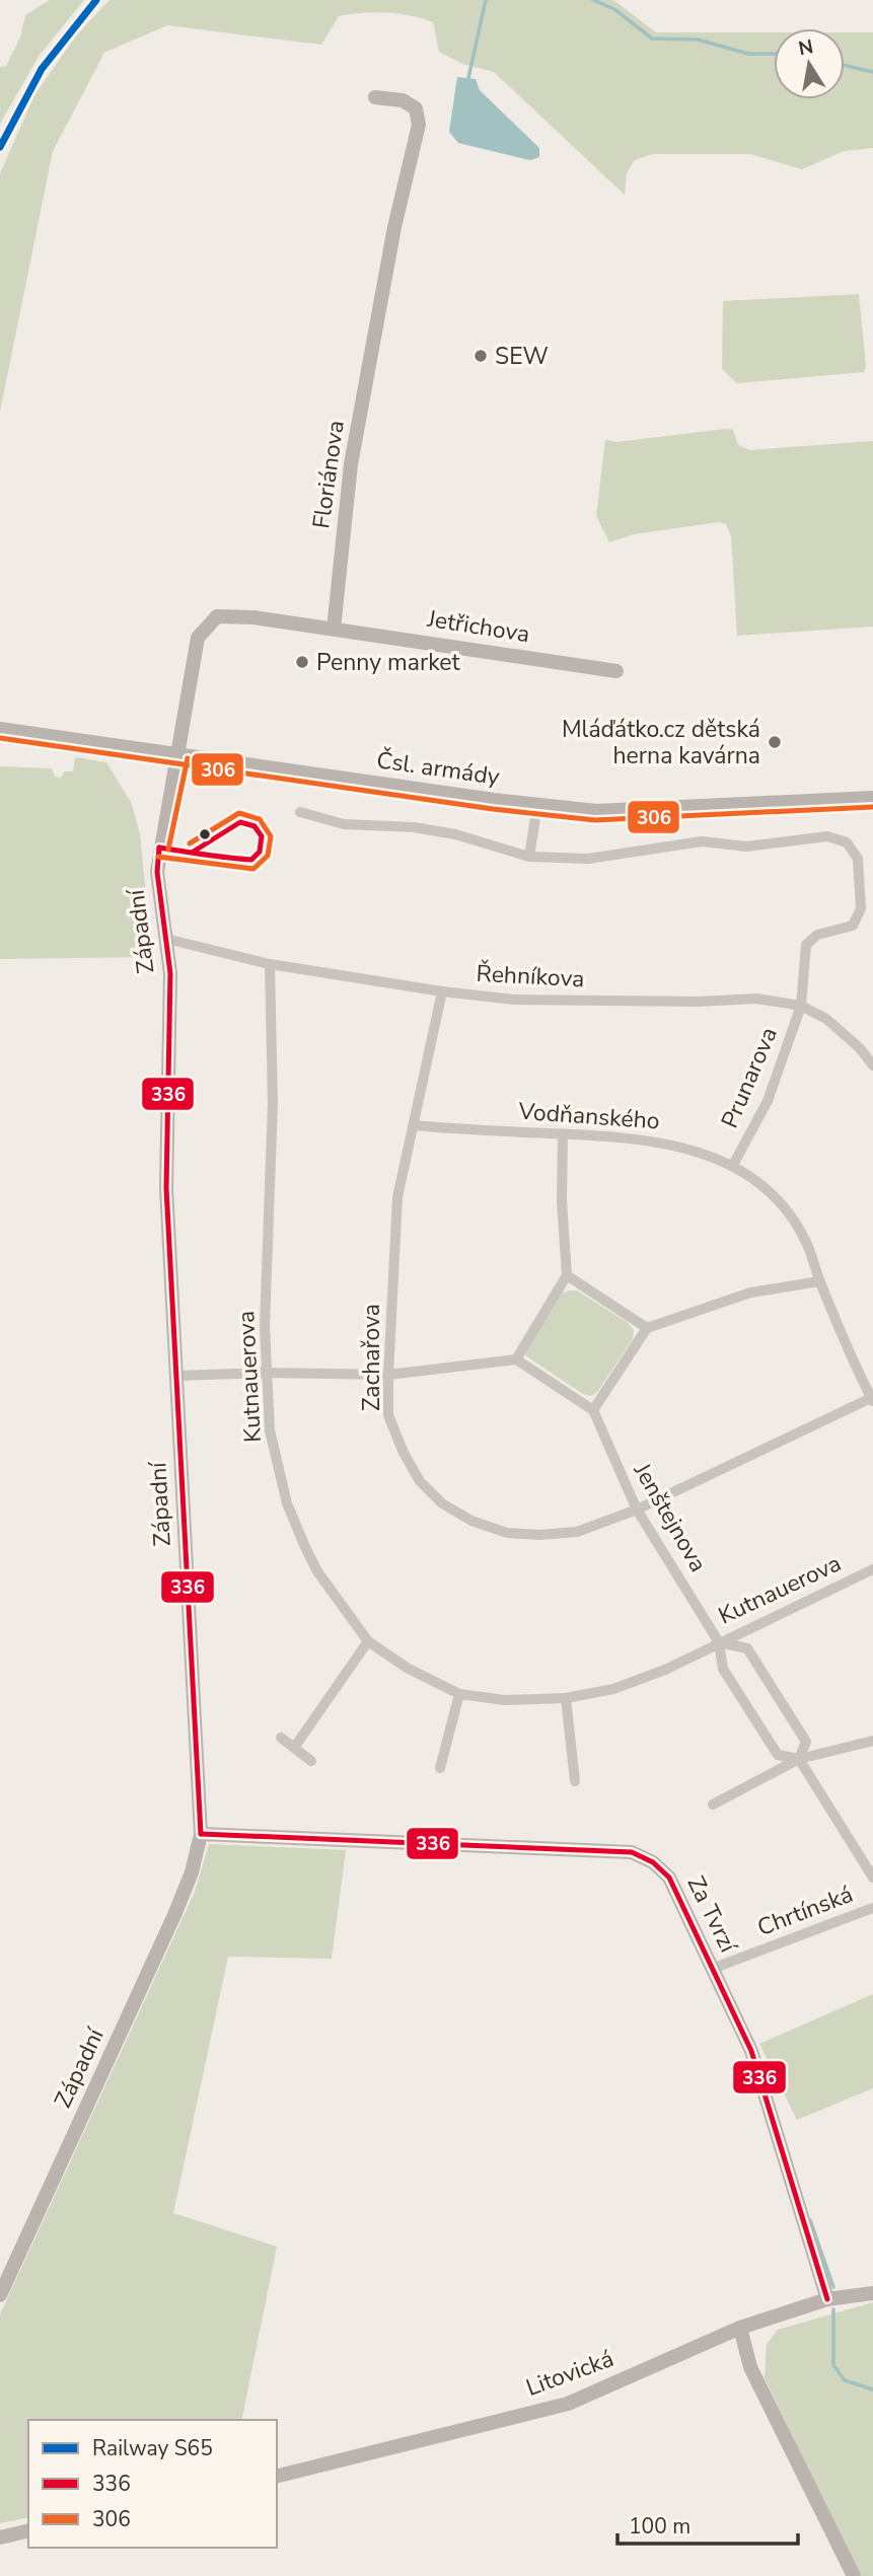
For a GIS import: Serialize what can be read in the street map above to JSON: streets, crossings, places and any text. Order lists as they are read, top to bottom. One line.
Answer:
{"streets":{"street":["Floriánova","Jetřichova","Čsl. armády","Západní","Řehníkova","Prunarova","Vodňanského","Zachařova","Kutnauerova","Jenštejnova","Chrtínská","Za Tvrzí","Litovická"]},"crossings":[["Floriánova","Jetřichova"],["Čsl. armády","Západní"],["Západní","Řehníkova"],["Západní","Za Tvrzí"],["Řehníkova","Prunarova"],["Řehníkova","Zachařova"],["Řehníkova","Kutnauerova"],["Prunarova","Vodňanského"],["Vodňanského","Zachařova"],["Zachařova","Jenštejnova"],["Kutnauerova","Jenštejnova"],["Chrtínská","Za Tvrzí"],["Za Tvrzí","Litovická"]],"places":["SEW","Penny market","Mláďátko.cz dětská herna kavárna"],"lines":["rail line S65","transit line 306","transit line 336"],"legend":["Railway S65","336","306"],"scale_bar":"100 m","north":"top"}
